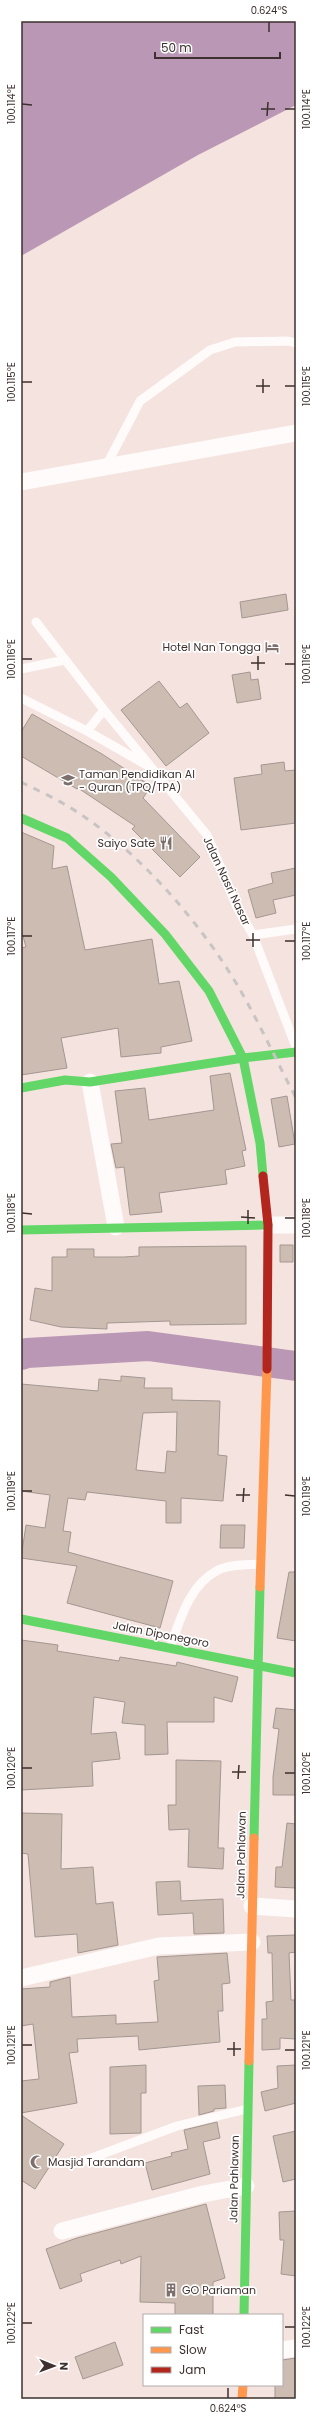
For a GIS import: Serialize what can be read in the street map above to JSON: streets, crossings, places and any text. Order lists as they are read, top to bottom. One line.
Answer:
{"streets":{"street":["Jalan Diponegoro","Jalan Pahlawan"],"lane":["Jalan Nasri Nasar"]},"crossings":[["Jalan Diponegoro","Jalan Pahlawan"]],"places":{"hotel":["Hotel Nan Tongga"],"school or university":["Taman Pendidikan Al - Quran (TPQ/TPA)"],"restaurant":["Saiyo Sate"],"mosque":["Masjid Tarandam"],"building":["GO Pariaman"]},"legend":["Fast","Slow","Jam"],"scale_bar":"50 m","north":"right","coordinates":["0.624°S","100.114°E","100.115°E","100.116°E","100.117°E","100.118°E","100.119°E","100.120°E","100.121°E","100.122°E"]}
